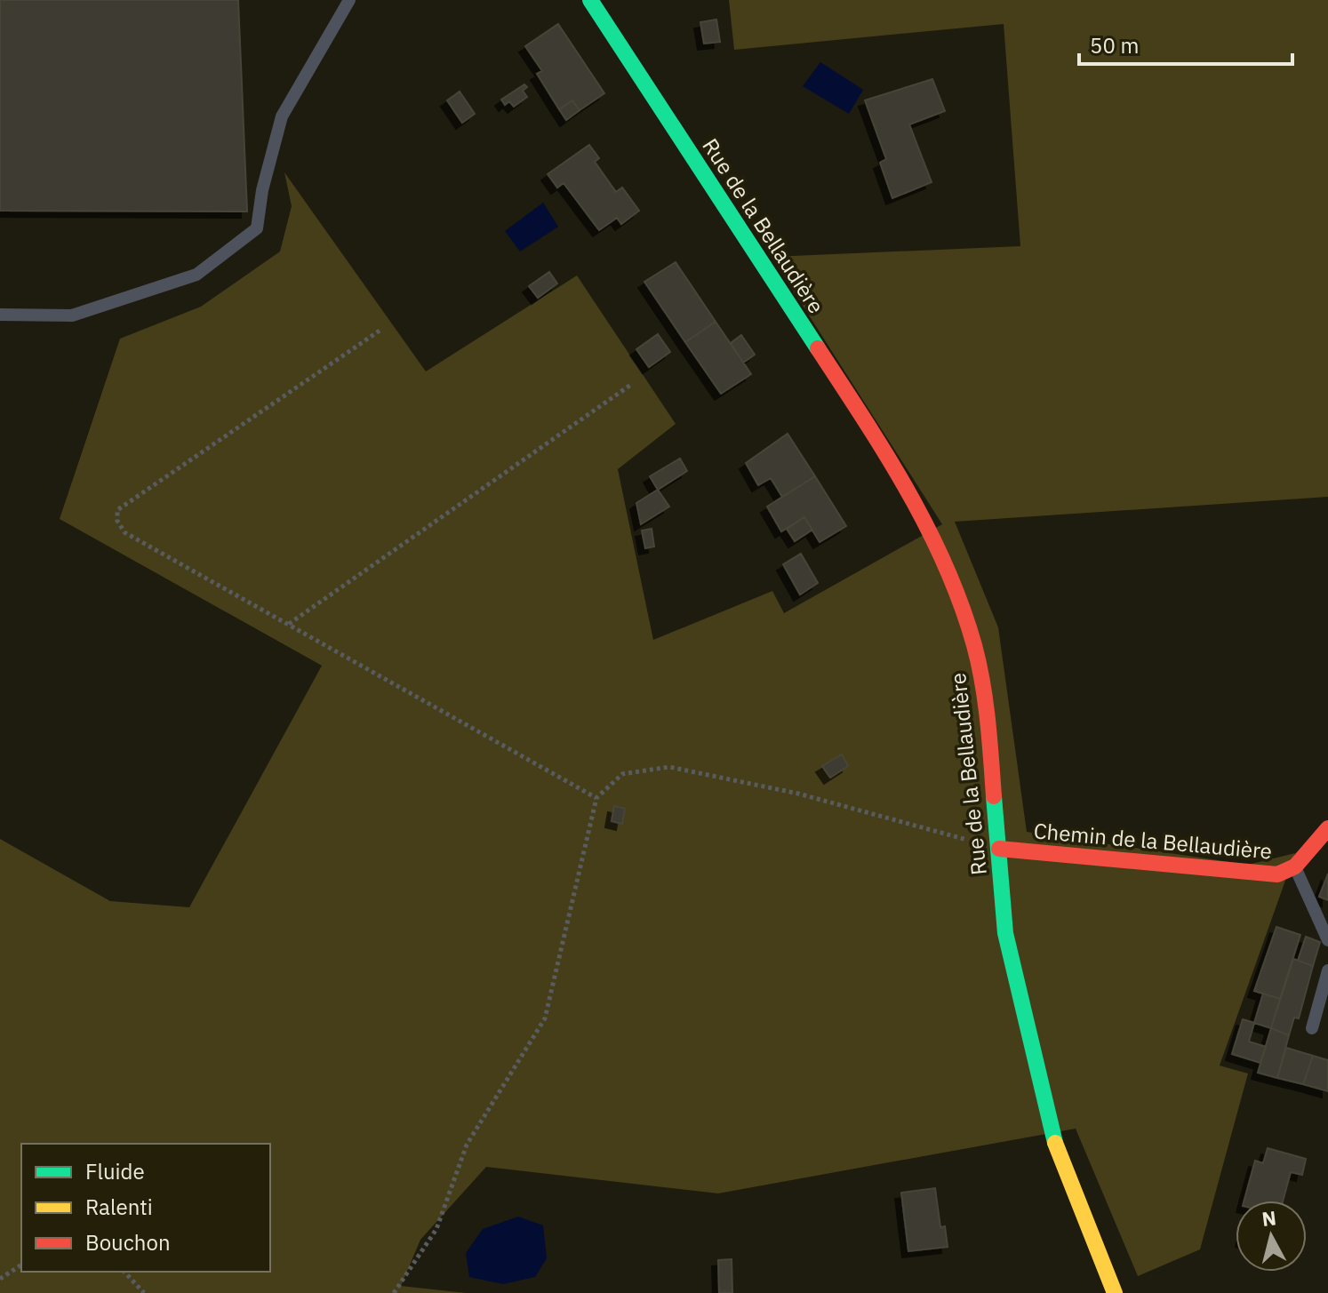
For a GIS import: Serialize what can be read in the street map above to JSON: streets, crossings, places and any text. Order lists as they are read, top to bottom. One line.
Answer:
{"streets":{"street":["Rue de la Bellaudière","Chemin de la Bellaudière"]},"crossings":[["Rue de la Bellaudière","Chemin de la Bellaudière"]],"legend":["Fluide","Ralenti","Bouchon"],"scale_bar":"50 m","north":"top"}
